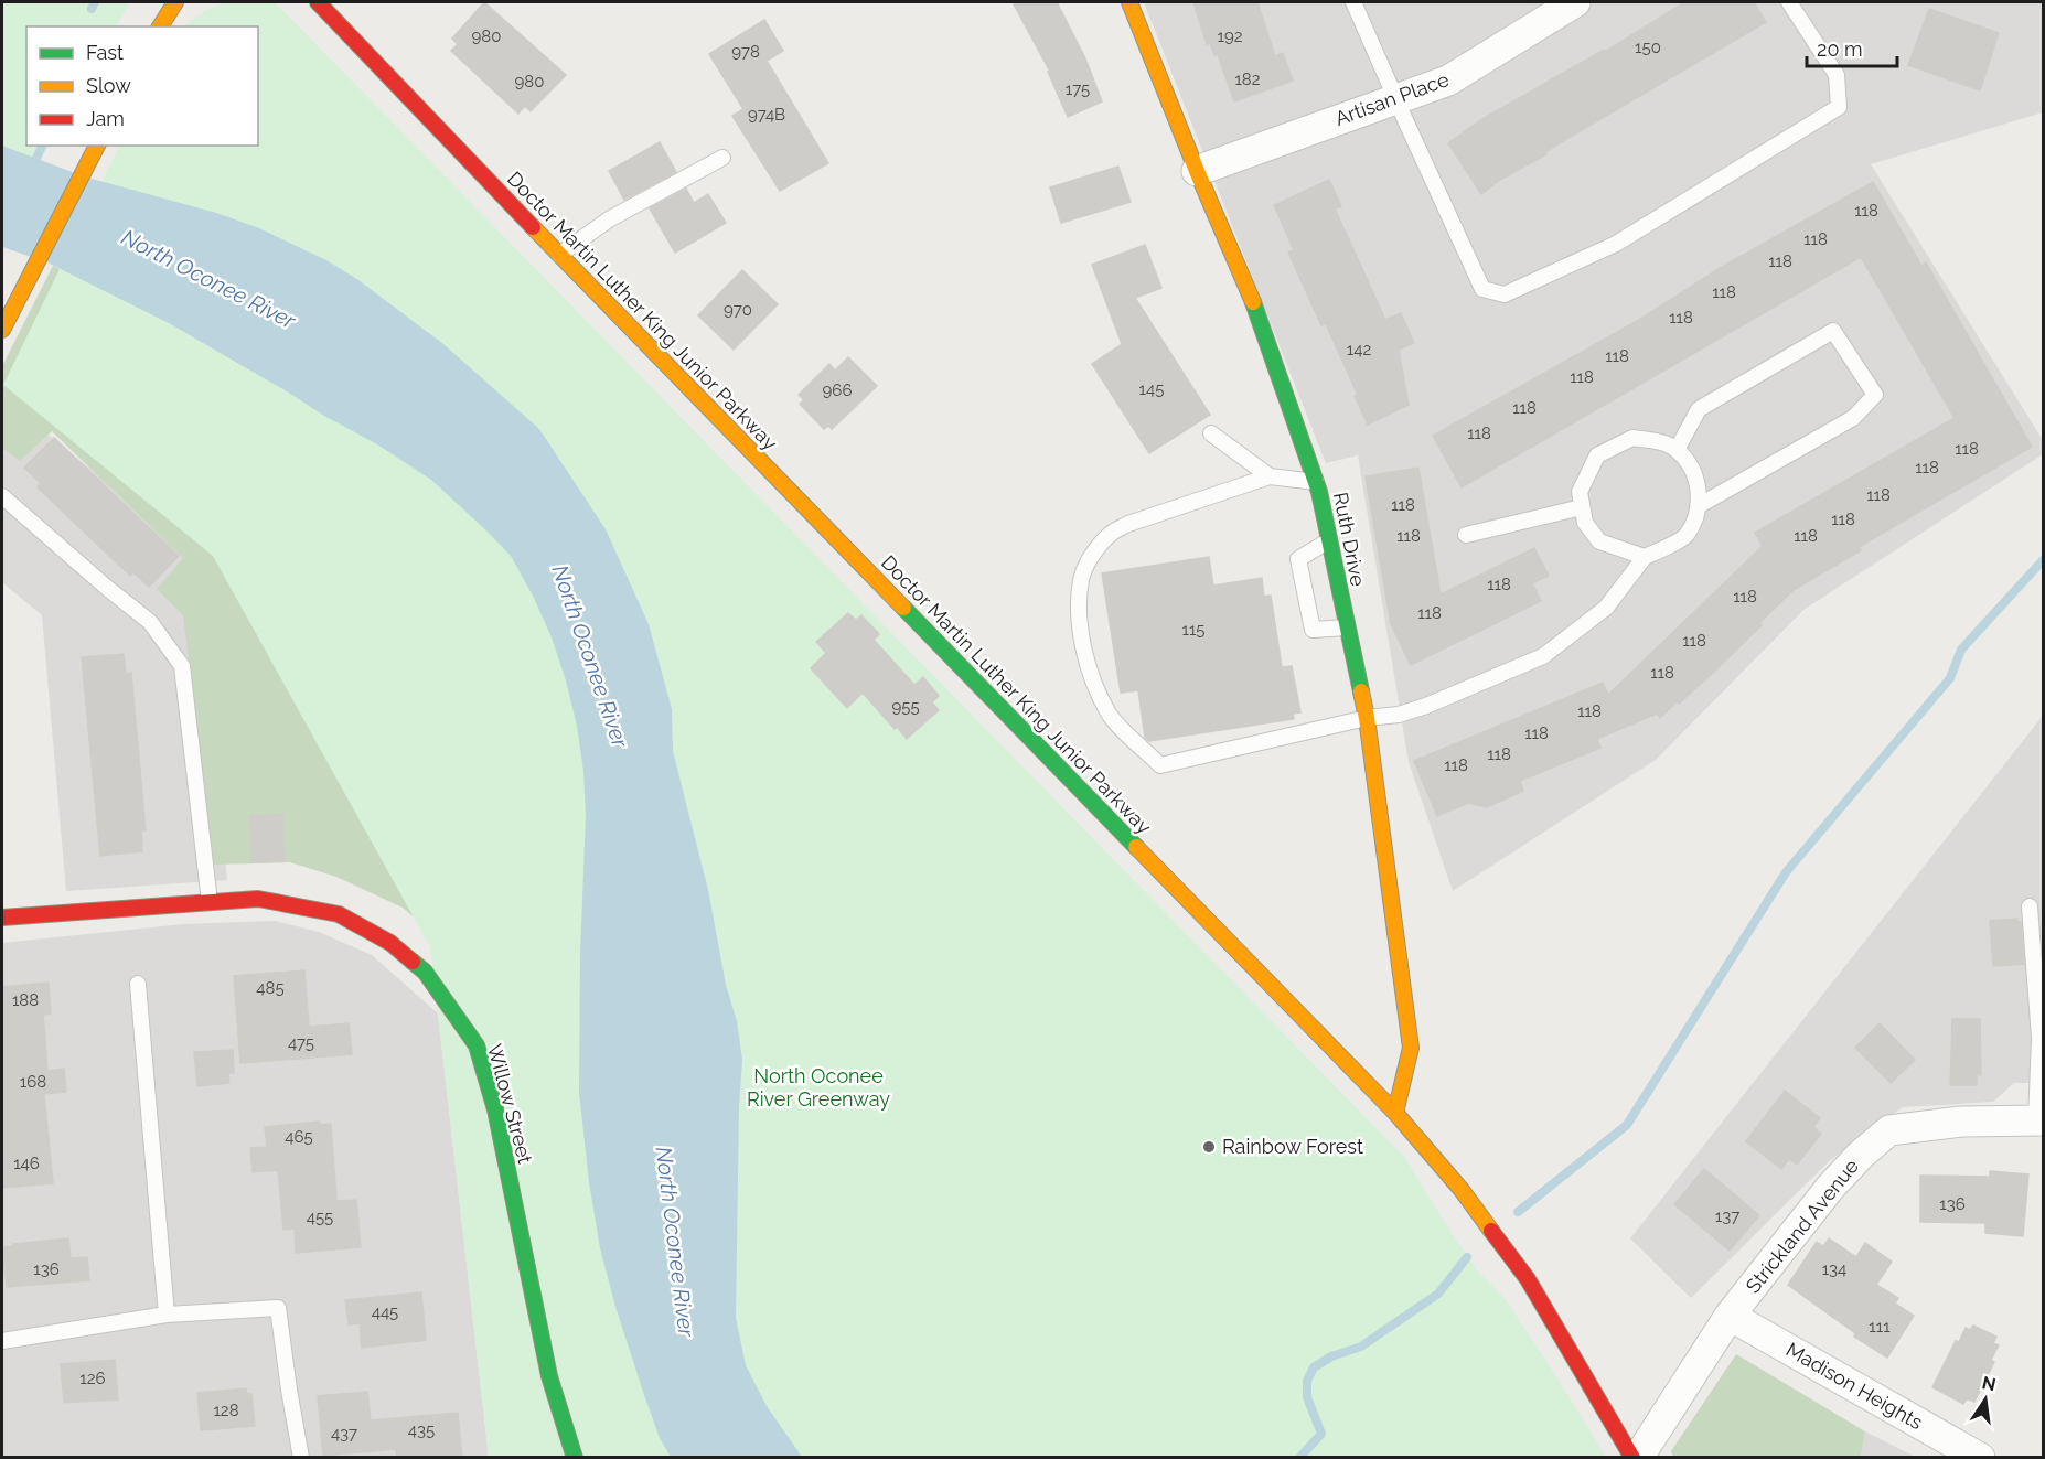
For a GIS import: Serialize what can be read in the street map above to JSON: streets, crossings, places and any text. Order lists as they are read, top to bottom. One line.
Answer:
{"streets":{"street":["Artisan Place","Doctor Martin Luther King Junior Parkway","Ruth Drive","Willow Street","Strickland Avenue","Madison Heights"]},"crossings":[["Artisan Place","Ruth Drive"],["Doctor Martin Luther King Junior Parkway","Ruth Drive"],["Strickland Avenue","Madison Heights"]],"water":["North Oconee River"],"parks":["North Oconee River Greenway"],"places":["Rainbow Forest"],"house_numbers":["980","192","150","978","182","980","175","974B","118","118","118","118","970","118","142","118","118","145","966","118","118","118","118","118","118","118","118","118","118","118","118","115","118","118","955","118","118","118","118","485","188","475","168","465","146","136","137","455","136","134","445","111","126","128","435","437"],"legend":["Fast","Slow","Jam"],"scale_bar":"20 m","north":"top"}
